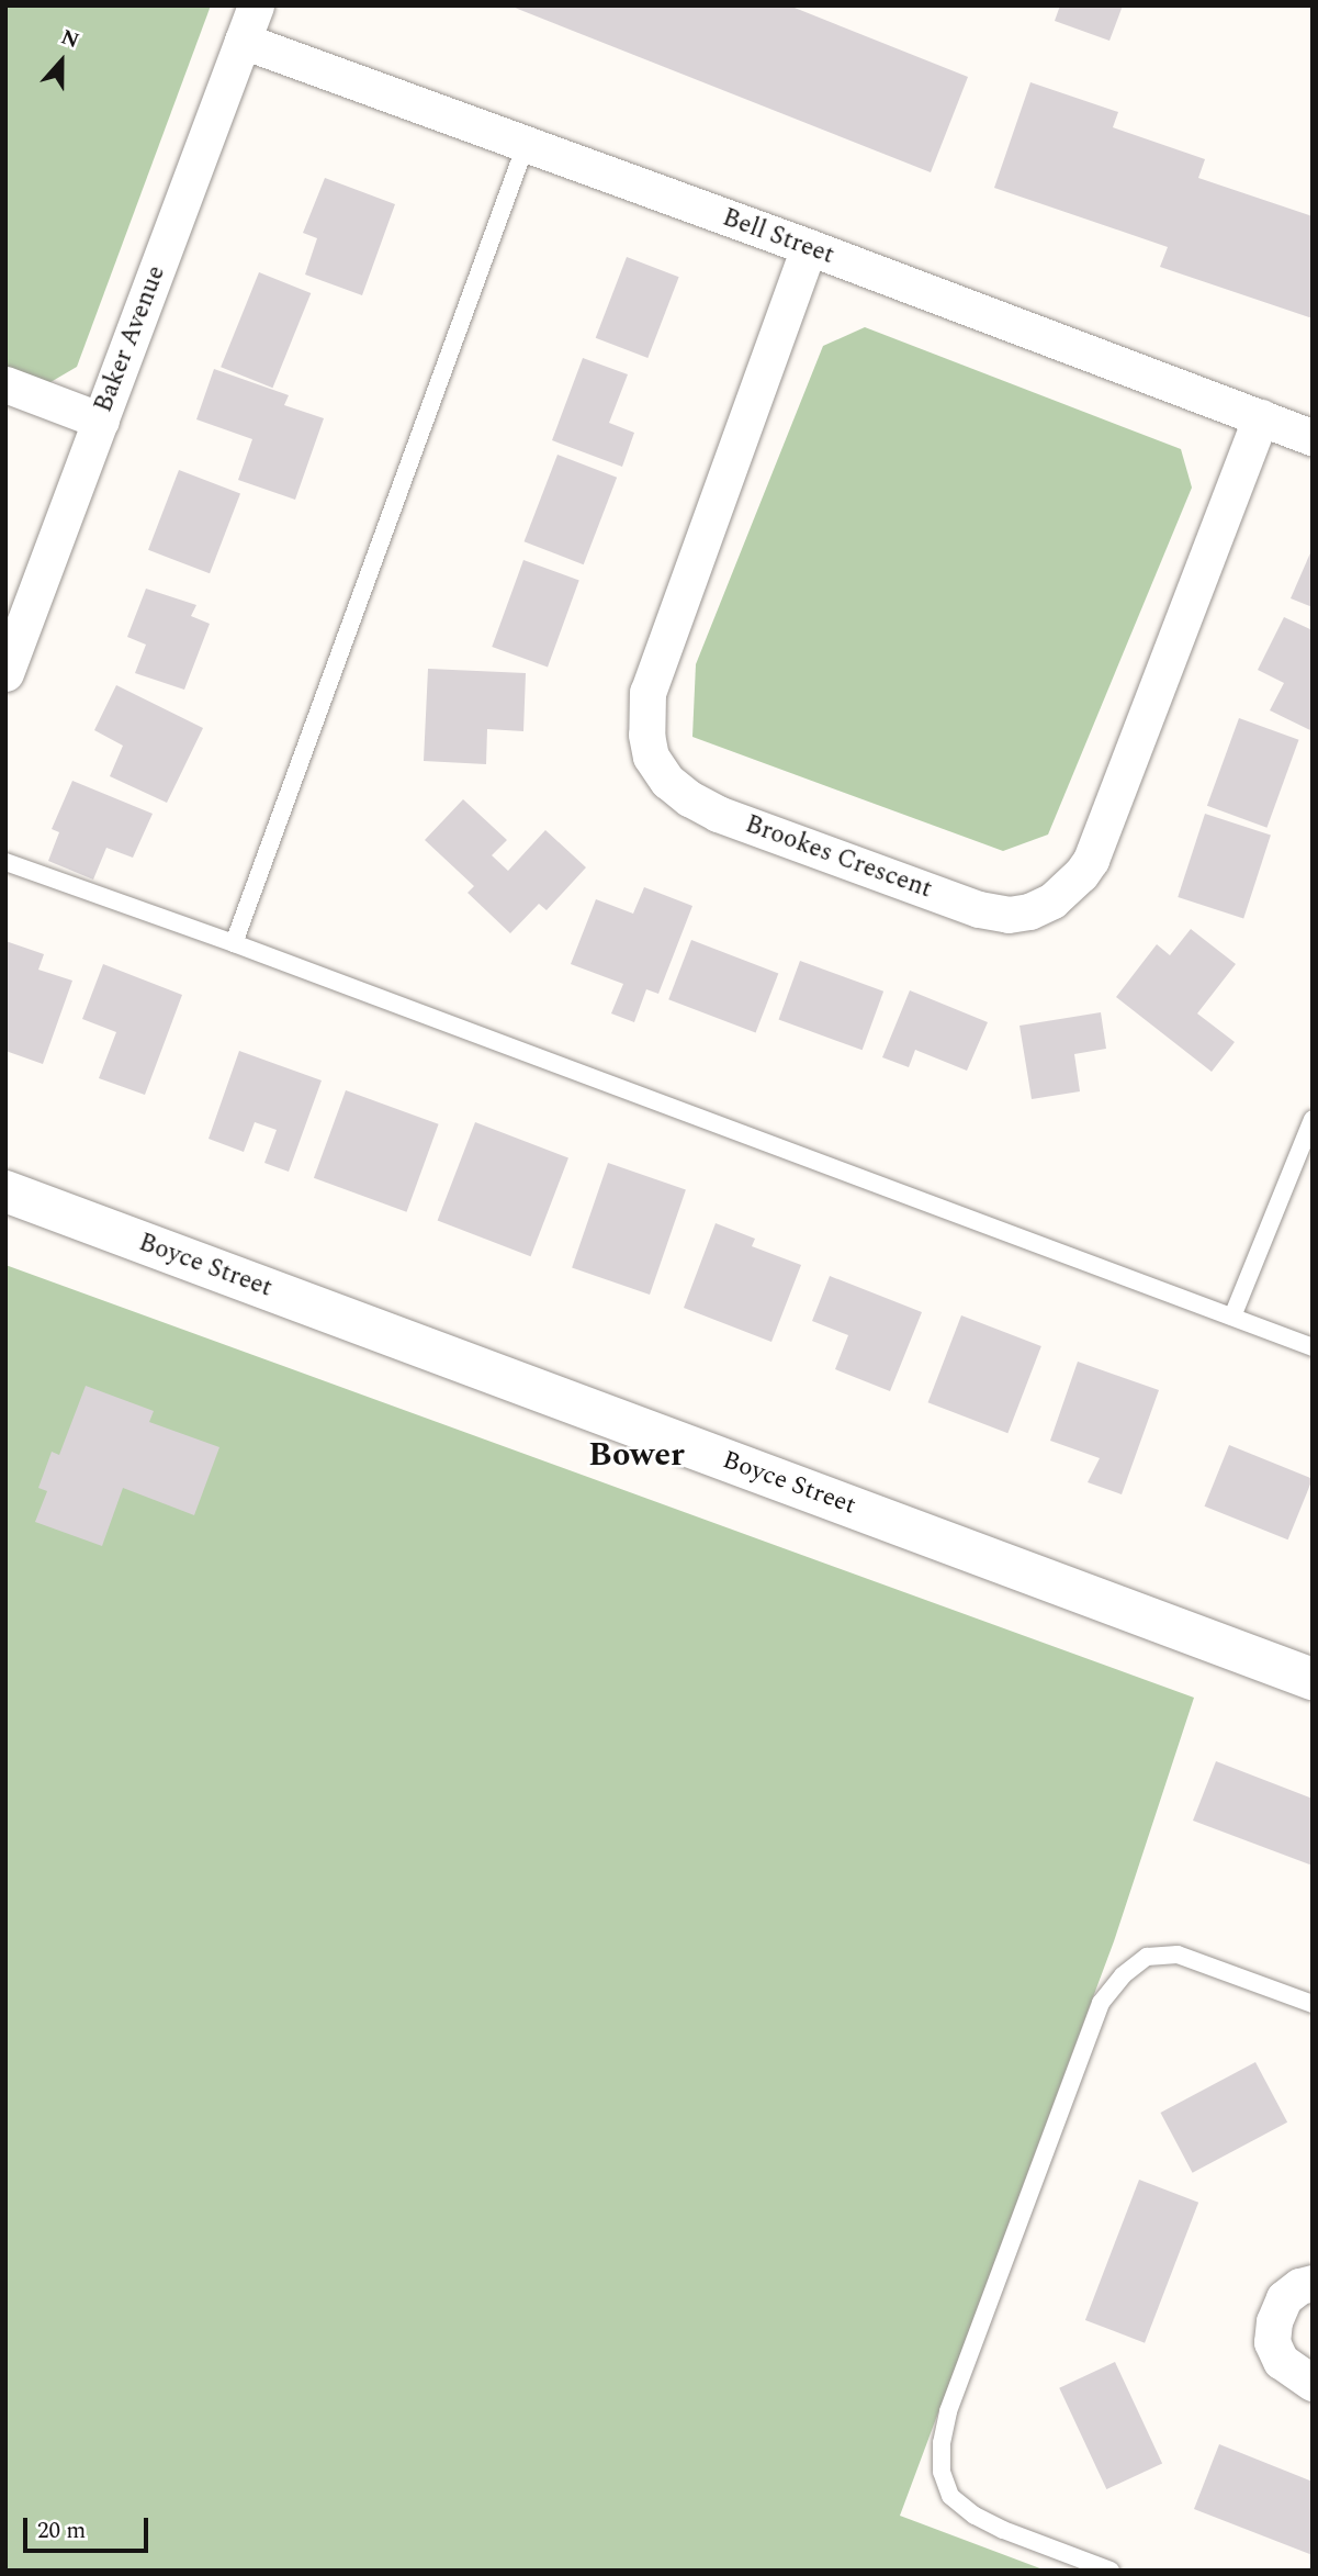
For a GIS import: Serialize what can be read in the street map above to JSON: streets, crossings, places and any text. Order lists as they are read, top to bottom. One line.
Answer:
{"streets":{"street":["Bell Street","Baker Avenue","Brookes Crescent","Boyce Street"]},"crossings":[["Bell Street","Baker Avenue"],["Bell Street","Brookes Crescent"]],"districts":["Bower"],"scale_bar":"20 m","north":"top"}
